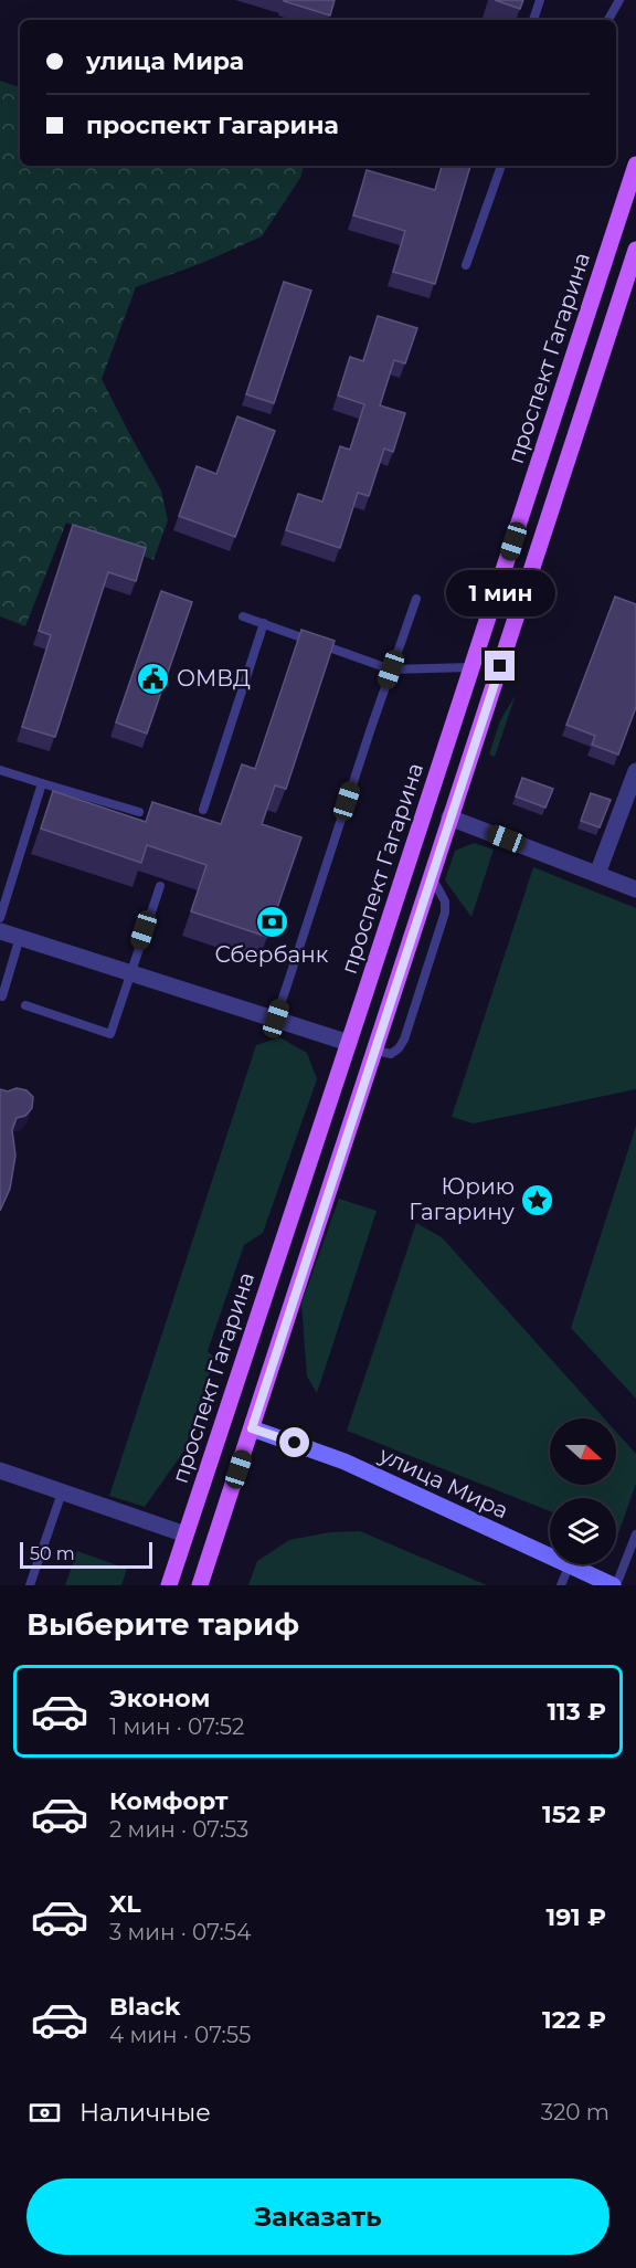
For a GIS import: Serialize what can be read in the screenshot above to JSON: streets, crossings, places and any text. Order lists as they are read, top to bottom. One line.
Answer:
{"streets":{"main road":["проспект Гагарина","улица Мира"]},"places":{"public building":["ОМВД"],"bank":["Сбербанк"],"place":["Юрию Гагарину"]},"scale_bar":"50 m","north":"right","page":{"banner":["улица Мира","проспект Гагарина"],"bubble":"1 мин","scale":"50 m","heading":"Выберите тариф","list":[{"name":"Эконом","note":"1 мин · 07:52","value":"113 ₽"},{"name":"Комфорт","note":"2 мин · 07:53","value":"152 ₽"},{"name":"XL","note":"3 мин · 07:54","value":"191 ₽"},{"name":"Black","note":"4 мин · 07:55","value":"122 ₽"}],"pay":["Наличные","320 m"],"buttons":"Заказать"}}
